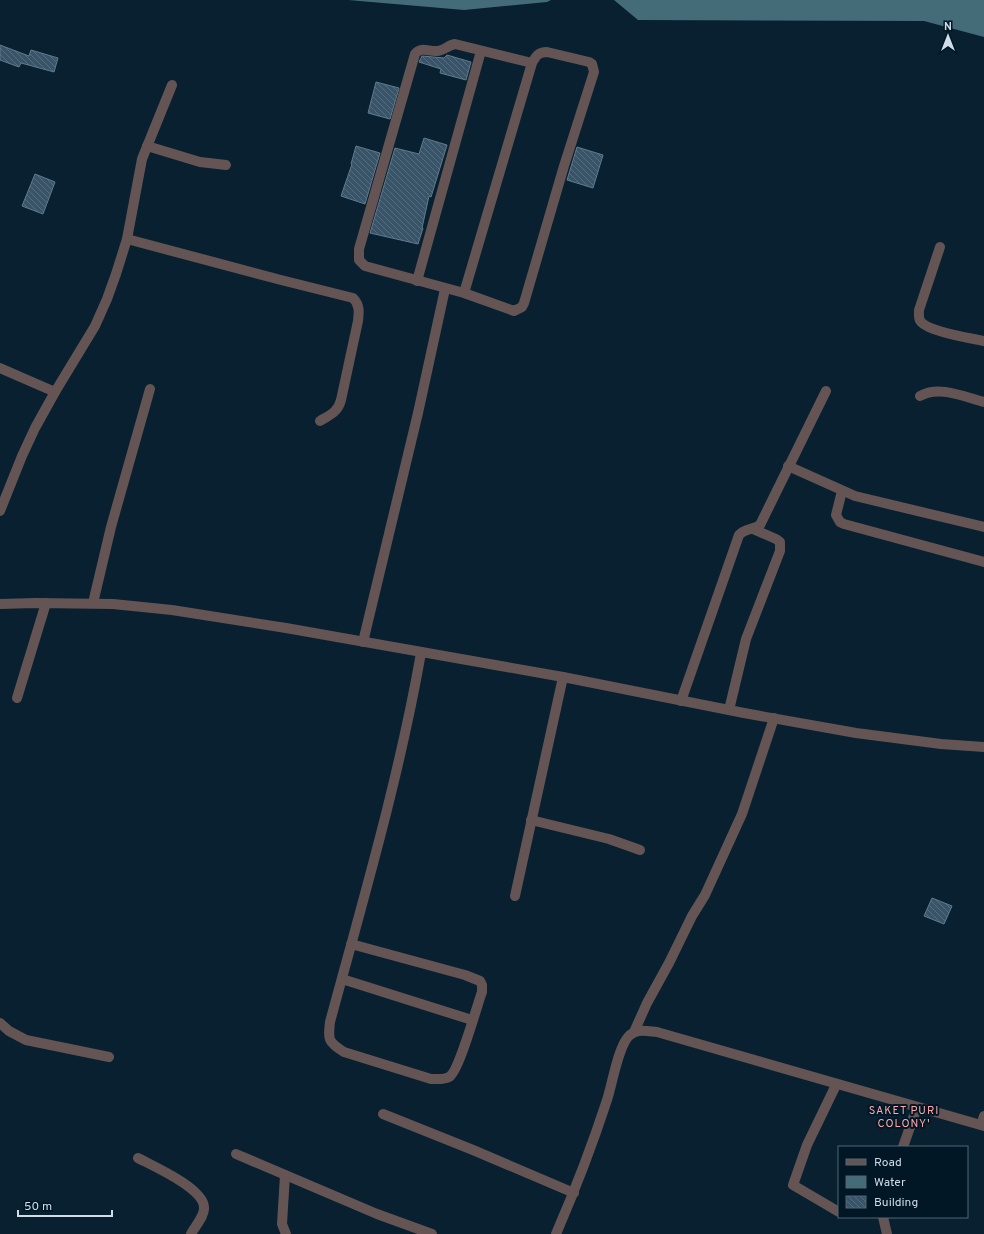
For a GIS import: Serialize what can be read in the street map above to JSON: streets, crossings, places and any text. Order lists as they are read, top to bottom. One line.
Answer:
{"districts":["SAKET PURI COLONY'"],"legend":["Road","Water","Building"],"scale_bar":"50 m","north":"top"}
